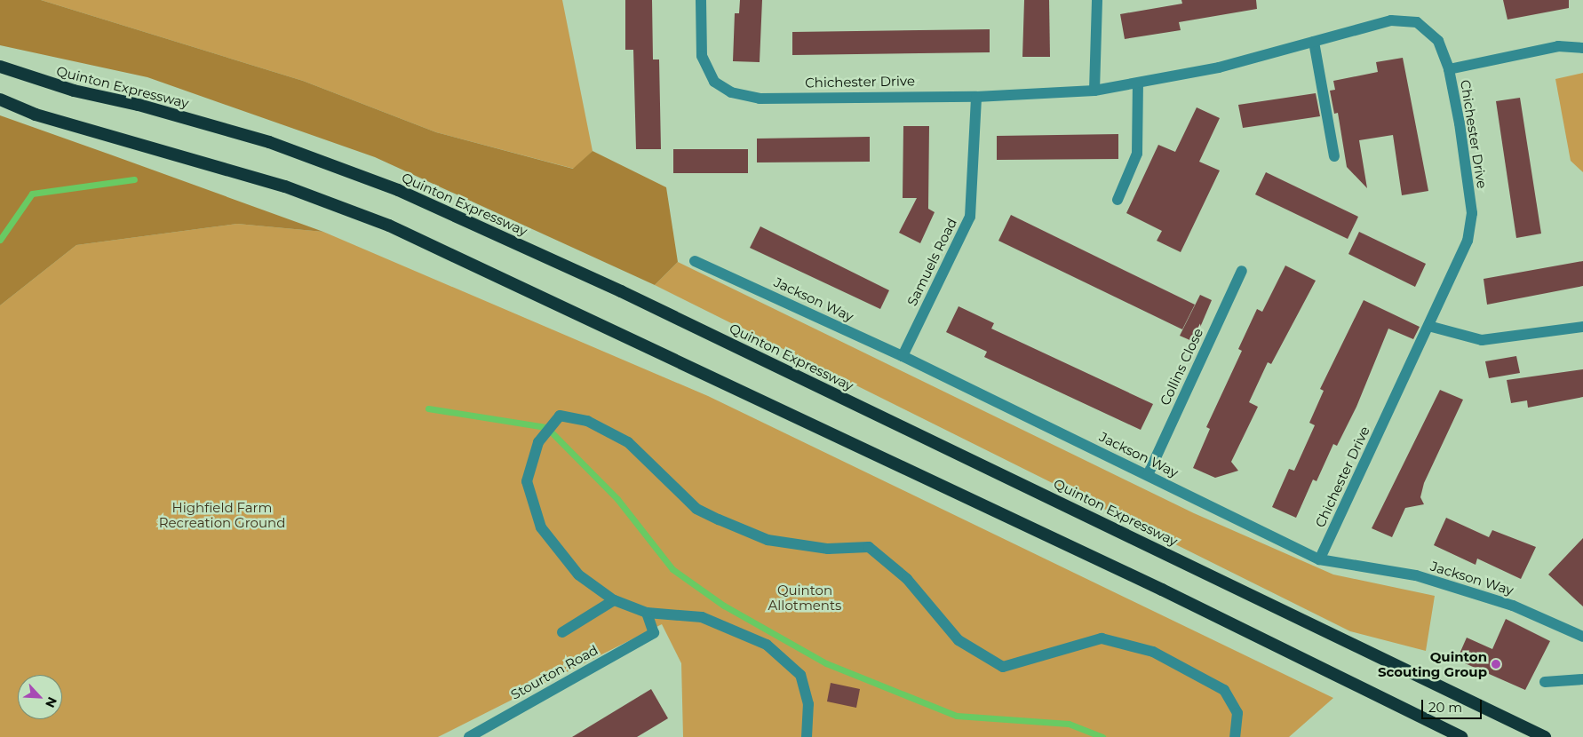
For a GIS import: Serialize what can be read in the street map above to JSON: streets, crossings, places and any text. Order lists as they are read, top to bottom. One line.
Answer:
{"streets":{"highway":["Quinton Expressway"],"street":["Chichester Drive","Samuels Road","Jackson Way","Collins Close","Stourton Road"]},"crossings":[["Chichester Drive","Samuels Road"],["Chichester Drive","Jackson Way"],["Samuels Road","Jackson Way"],["Jackson Way","Collins Close"]],"parks":["Highfield Farm Recreation Ground","Quinton Allotments"],"places":["Quinton Scouting Group"],"scale_bar":"20 m","north":"bottom right"}
